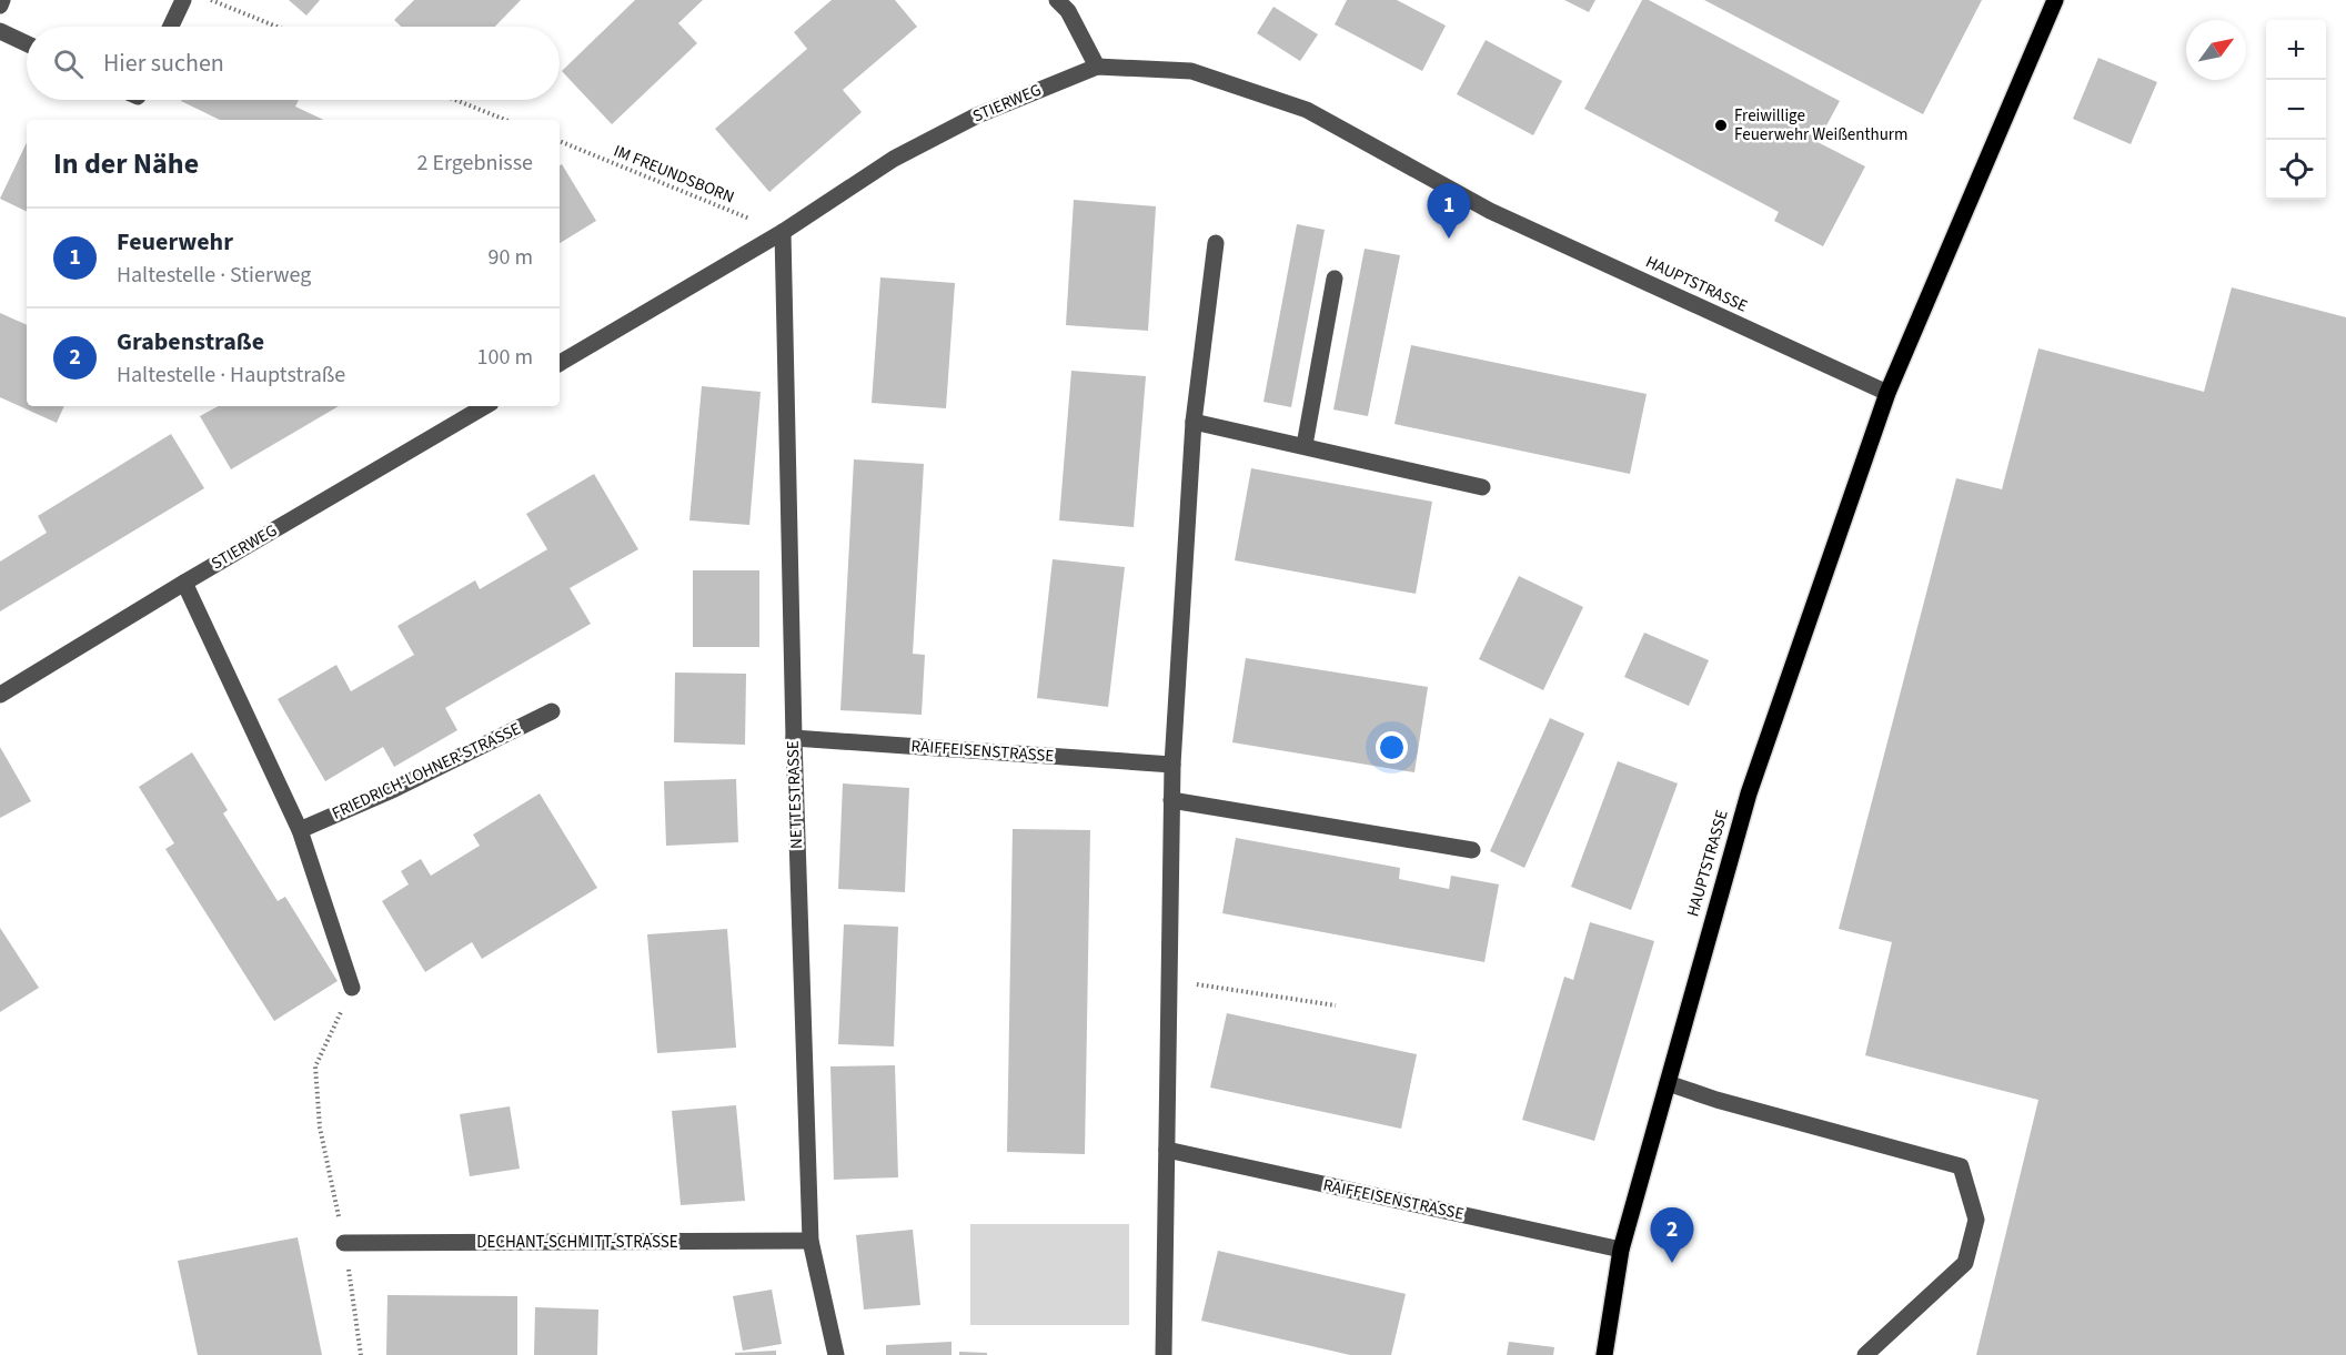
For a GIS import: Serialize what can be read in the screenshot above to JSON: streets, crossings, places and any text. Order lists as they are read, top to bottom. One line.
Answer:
{"streets":{"main road":["HAUPTSTRASSE"],"street":["STIERWEG","RAIFFEISENSTRASSE","FRIEDRICH-LOHNER-STRASSE","NETTESTRASSE","DECHANT-SCHMITT-STRASSE"],"path":["IM FREUNDSBORN"]},"crossings":[["STIERWEG","IM FREUNDSBORN"],["STIERWEG","HAUPTSTRASSE"],["STIERWEG","NETTESTRASSE"],["IM FREUNDSBORN","NETTESTRASSE"],["HAUPTSTRASSE","RAIFFEISENSTRASSE"],["RAIFFEISENSTRASSE","NETTESTRASSE"],["NETTESTRASSE","DECHANT-SCHMITT-STRASSE"]],"places":["Freiwillige Feuerwehr Weißenthurm"],"north":"top right","page":{"map_buttons":["+","−"],"search":"Hier suchen","heading":["In der Nähe","2 Ergebnisse"],"pins":["1","2"],"list":[{"mark":"1","name":"Feuerwehr","note":"Haltestelle · Stierweg","value":"90 m"},{"mark":"2","name":"Grabenstraße","note":"Haltestelle · Hauptstraße","value":"100 m"}]}}
